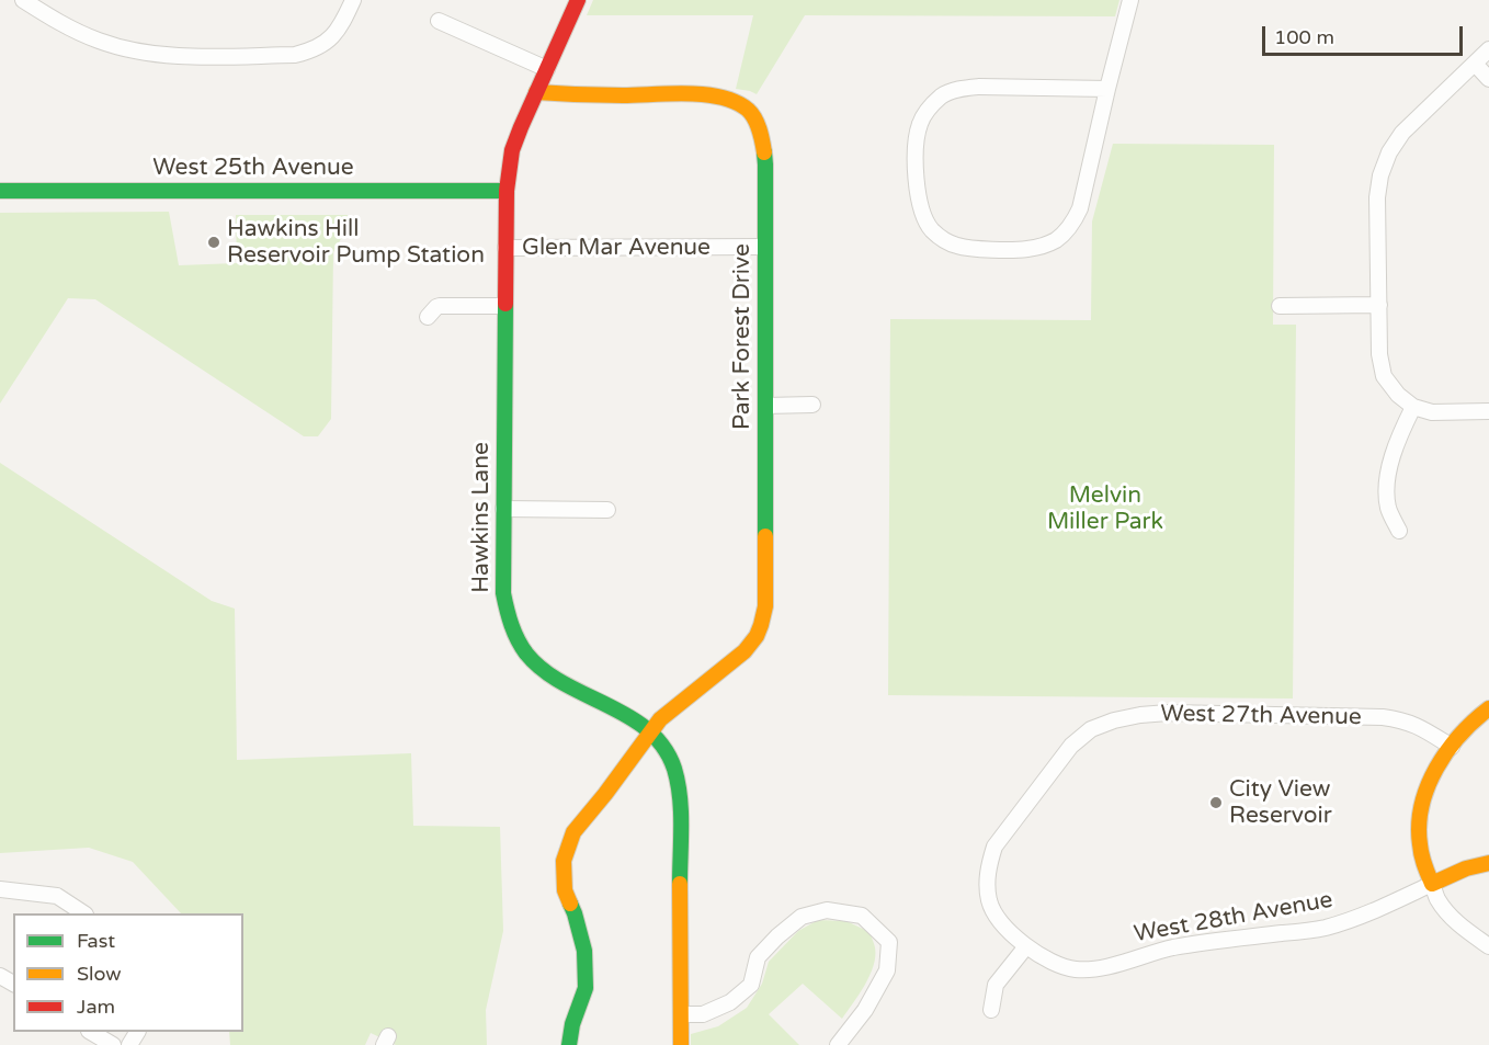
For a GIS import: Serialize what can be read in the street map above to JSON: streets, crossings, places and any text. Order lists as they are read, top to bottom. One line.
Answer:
{"streets":{"street":["West 25th Avenue","Glen Mar Avenue","Park Forest Drive","Hawkins Lane","West 27th Avenue","West 28th Avenue"]},"crossings":[["West 25th Avenue","Hawkins Lane"],["Glen Mar Avenue","Park Forest Drive"],["Glen Mar Avenue","Hawkins Lane"],["Park Forest Drive","Hawkins Lane"],["West 27th Avenue","West 28th Avenue"]],"parks":["Melvin Miller Park"],"places":["Hawkins Hill Reservoir Pump Station","City View Reservoir"],"legend":["Fast","Slow","Jam"],"scale_bar":"100 m"}
